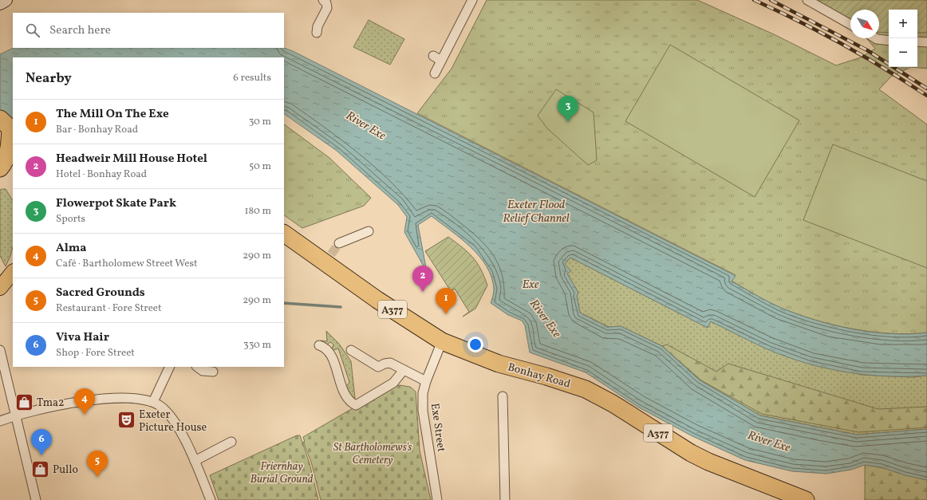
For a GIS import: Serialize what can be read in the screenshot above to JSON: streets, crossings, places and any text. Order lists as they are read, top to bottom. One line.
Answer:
{"streets":{"highway":["A377","Bonhay Road"],"street":["Exe Street"]},"crossings":[["Bonhay Road","Exe Street"]],"water":["River Exe","Exeter Flood Relief Channel","Exe"],"parks":["St Bartholomews's Cemetery","Friernhay Burial Ground"],"places":{"shop":["Tma2","Pullo"],"theatre":["Exeter Picture House"]},"north":"bottom right","page":{"map_buttons":["+","−"],"search":"Search here","heading":["Nearby","6 results"],"pins":["3","2","1","4","6","5"],"list":[{"mark":"1","name":"The Mill On The Exe","note":"Bar · Bonhay Road","value":"30 m"},{"mark":"2","name":"Headweir Mill House Hotel","note":"Hotel · Bonhay Road","value":"50 m"},{"mark":"3","name":"Flowerpot Skate Park","note":"Sports","value":"180 m"},{"mark":"4","name":"Alma","note":"Café · Bartholomew Street West","value":"290 m"},{"mark":"5","name":"Sacred Grounds","note":"Restaurant · Fore Street","value":"290 m"},{"mark":"6","name":"Viva Hair","note":"Shop · Fore Street","value":"330 m"}]}}
